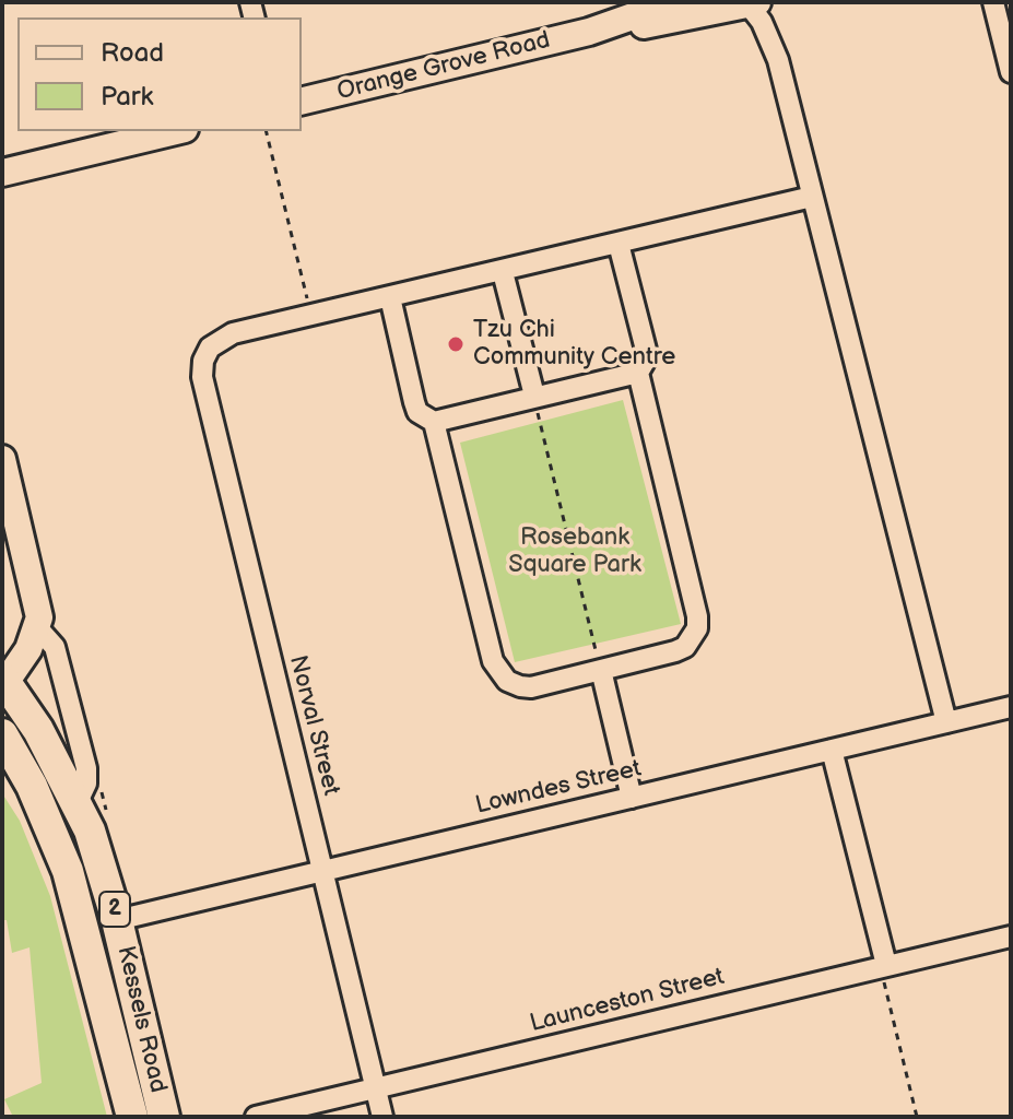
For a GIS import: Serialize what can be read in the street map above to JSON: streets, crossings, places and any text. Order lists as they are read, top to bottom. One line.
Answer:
{"streets":{"highway":["2","Kessels Road"],"main road":["Orange Grove Road"],"street":["Norval Street","Lowndes Street","Launceston Street"]},"crossings":[["Norval Street","Lowndes Street"],["Norval Street","Launceston Street"],["Lowndes Street","Kessels Road"],["2","Kessels Road"]],"parks":["Rosebank Square Park"],"places":["Tzu Chi Community Centre"],"legend":["Road","Park"]}
